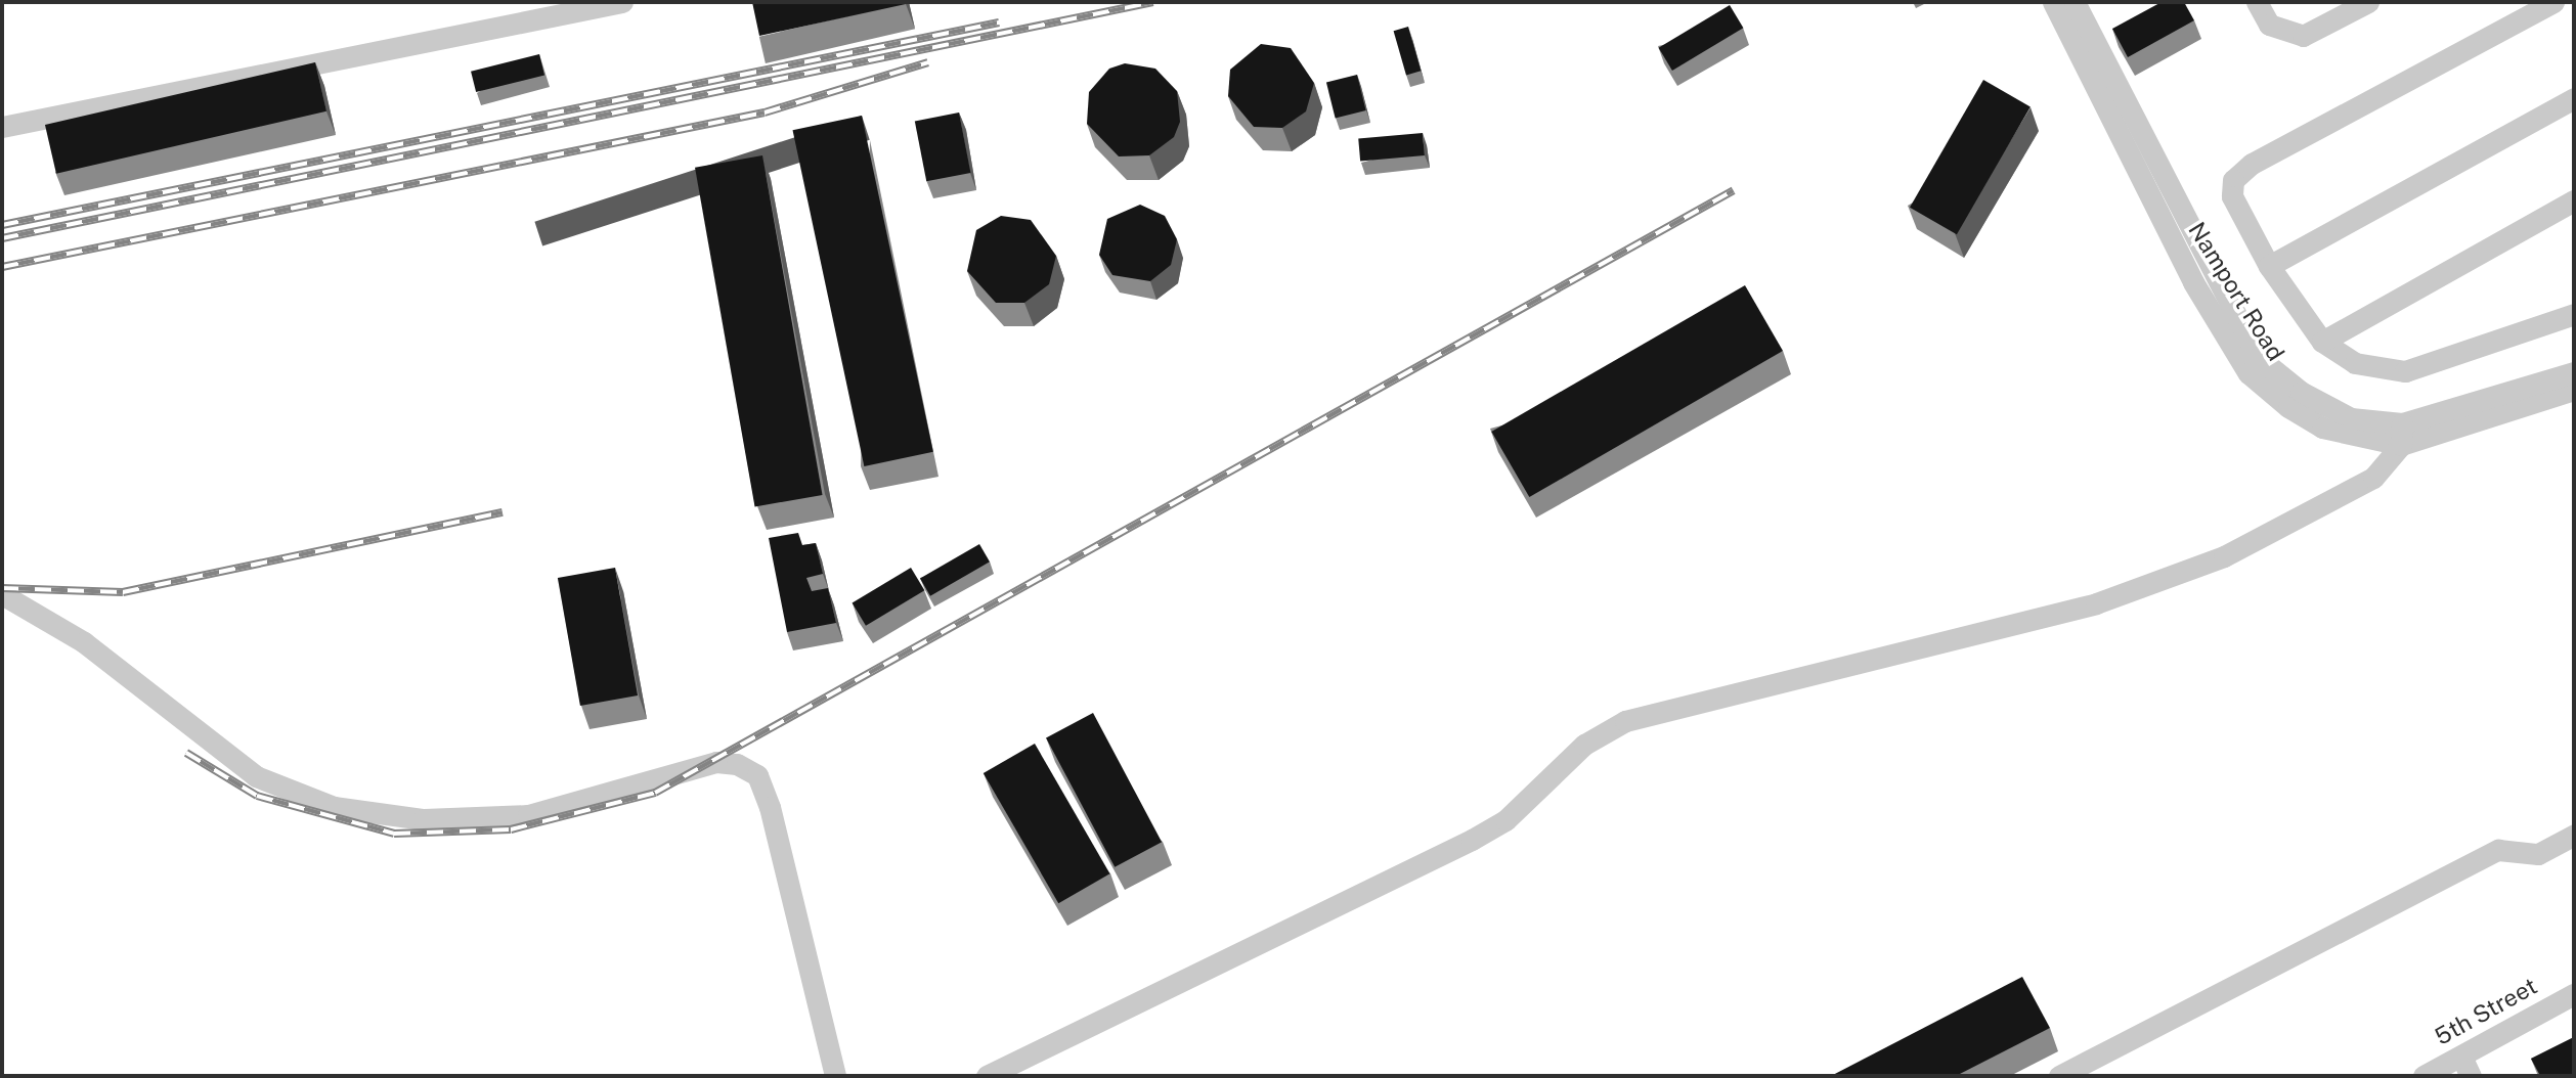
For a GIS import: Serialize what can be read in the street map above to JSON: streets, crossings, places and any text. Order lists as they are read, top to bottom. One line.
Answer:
{"streets":{"street":["Namport Road","5th Street"]}}
